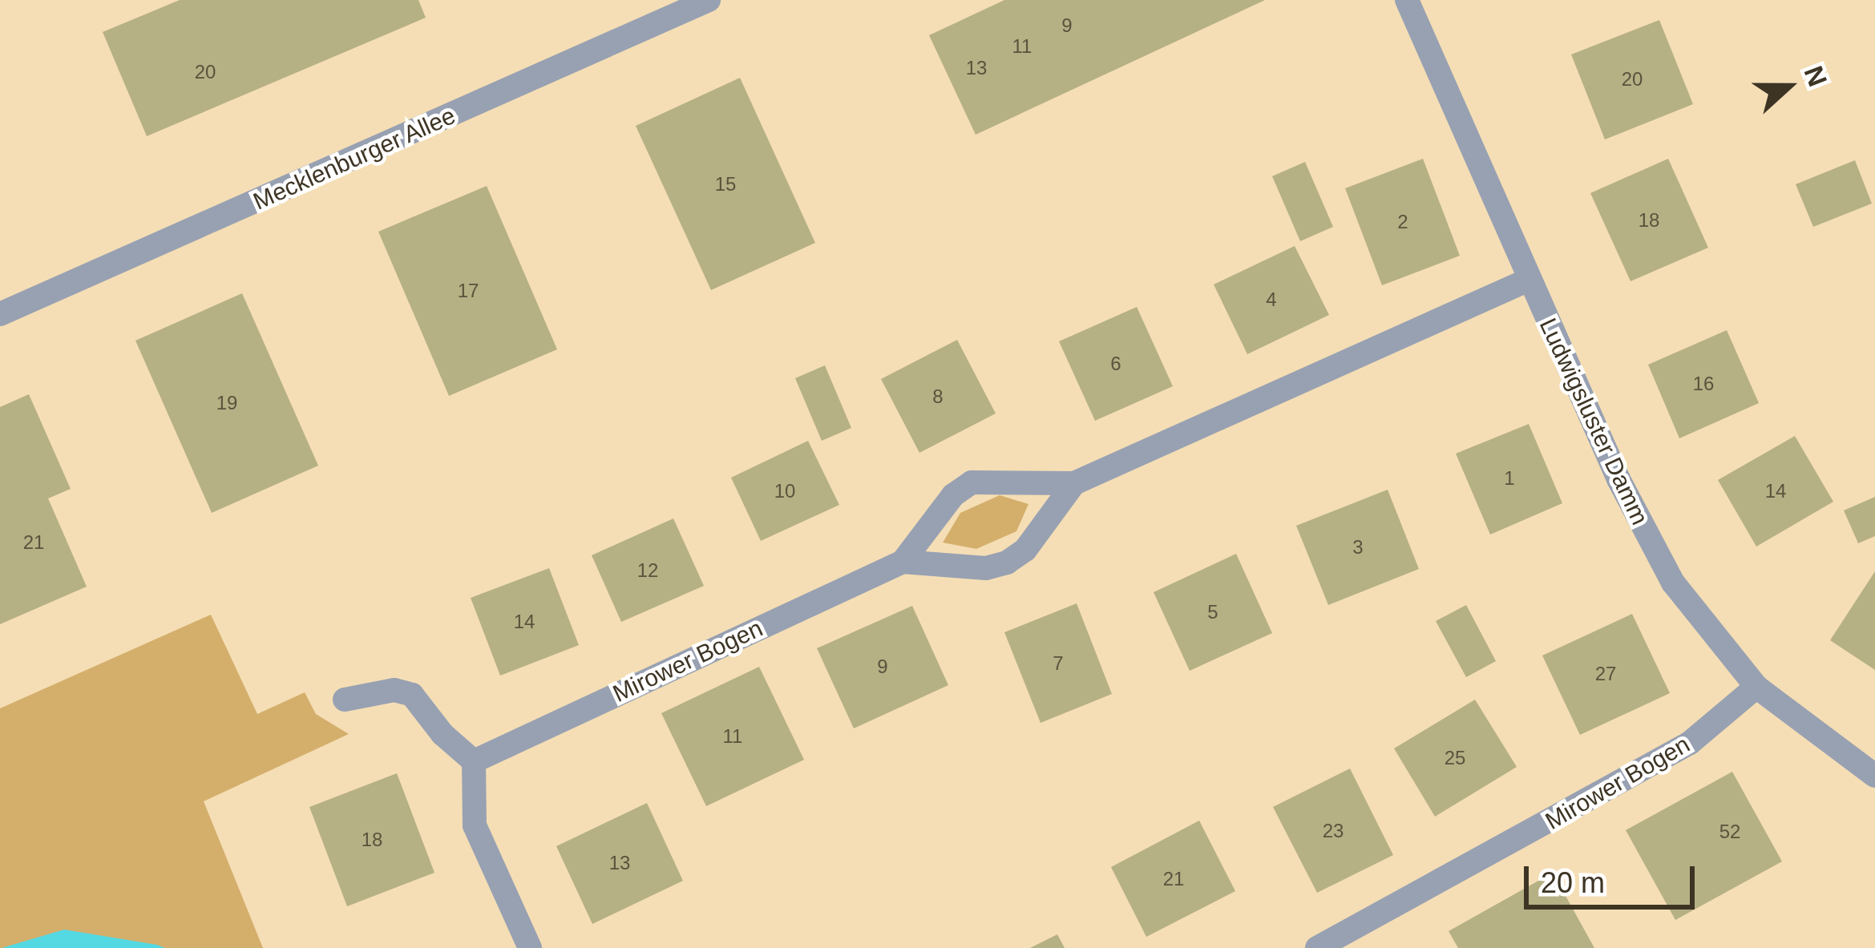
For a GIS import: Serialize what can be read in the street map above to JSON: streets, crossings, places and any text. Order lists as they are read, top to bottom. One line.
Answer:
{"streets":{"street":["Mecklenburger Allee","Ludwigsluster Damm","Mirower Bogen"]},"crossings":[["Ludwigsluster Damm","Mirower Bogen"]],"house_numbers":["9","11","13","20","20","15","18","2","17","4","6","16","8","19","1","10","14","21","3","12","5","14","7","9","27","11","25","23","52","18","13","21"],"scale_bar":"20 m","north":"right"}
